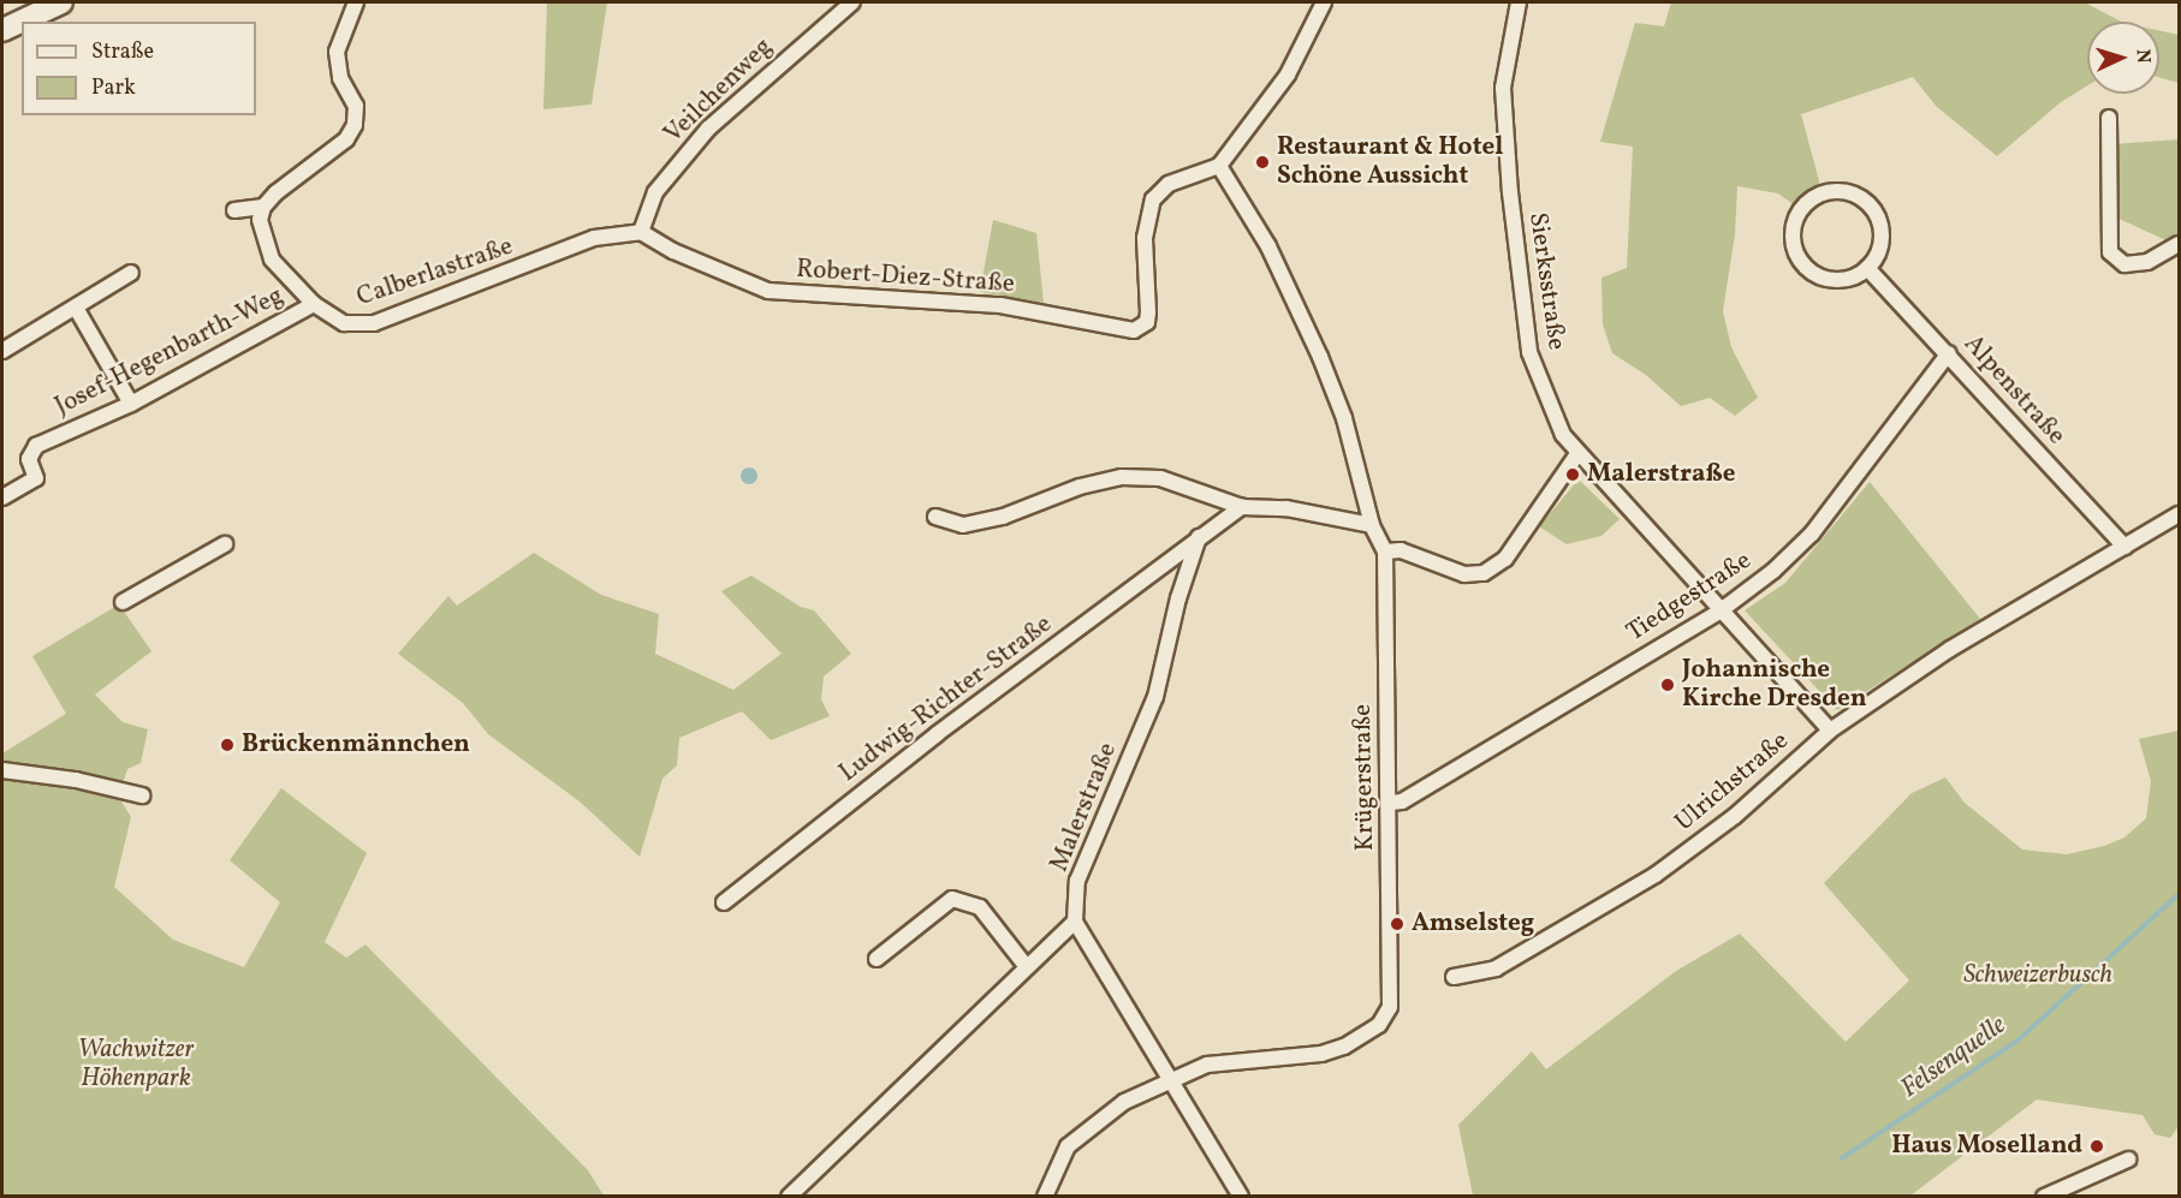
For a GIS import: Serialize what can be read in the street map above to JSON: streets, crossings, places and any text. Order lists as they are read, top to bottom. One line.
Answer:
{"streets":{"street":["Veilchenweg","Calberlastraße","Robert-Diez-Straße","Sierksstraße","Josef-Hegenbarth-Weg","Alpenstraße","Tiedgestraße","Ludwig-Richter-Straße","Krügerstraße","Ulrichstraße","Malerstraße"]},"crossings":[["Veilchenweg","Calberlastraße"],["Veilchenweg","Robert-Diez-Straße"],["Calberlastraße","Robert-Diez-Straße"],["Calberlastraße","Josef-Hegenbarth-Weg"],["Robert-Diez-Straße","Krügerstraße"],["Sierksstraße","Tiedgestraße"],["Alpenstraße","Tiedgestraße"],["Alpenstraße","Ulrichstraße"],["Tiedgestraße","Krügerstraße"],["Ludwig-Richter-Straße","Malerstraße"]],"water":["Felsenquelle"],"parks":["Schweizerbusch","Wachwitzer Höhenpark"],"places":["Restaurant & Hotel Schöne Aussicht","Malerstraße","Johannische Kirche Dresden","Brückenmännchen","Amselsteg","Haus Moselland"],"legend":["Straße","Park"],"north":"right"}
